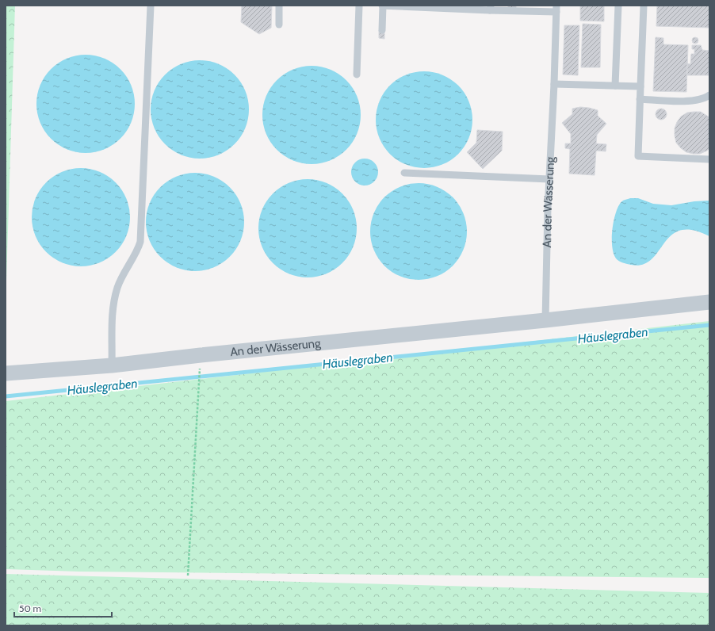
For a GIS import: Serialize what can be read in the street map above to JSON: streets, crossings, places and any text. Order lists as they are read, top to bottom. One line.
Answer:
{"streets":{"street":["An der Wässerung"]},"water":["Häuslegraben"],"scale_bar":"50 m"}
